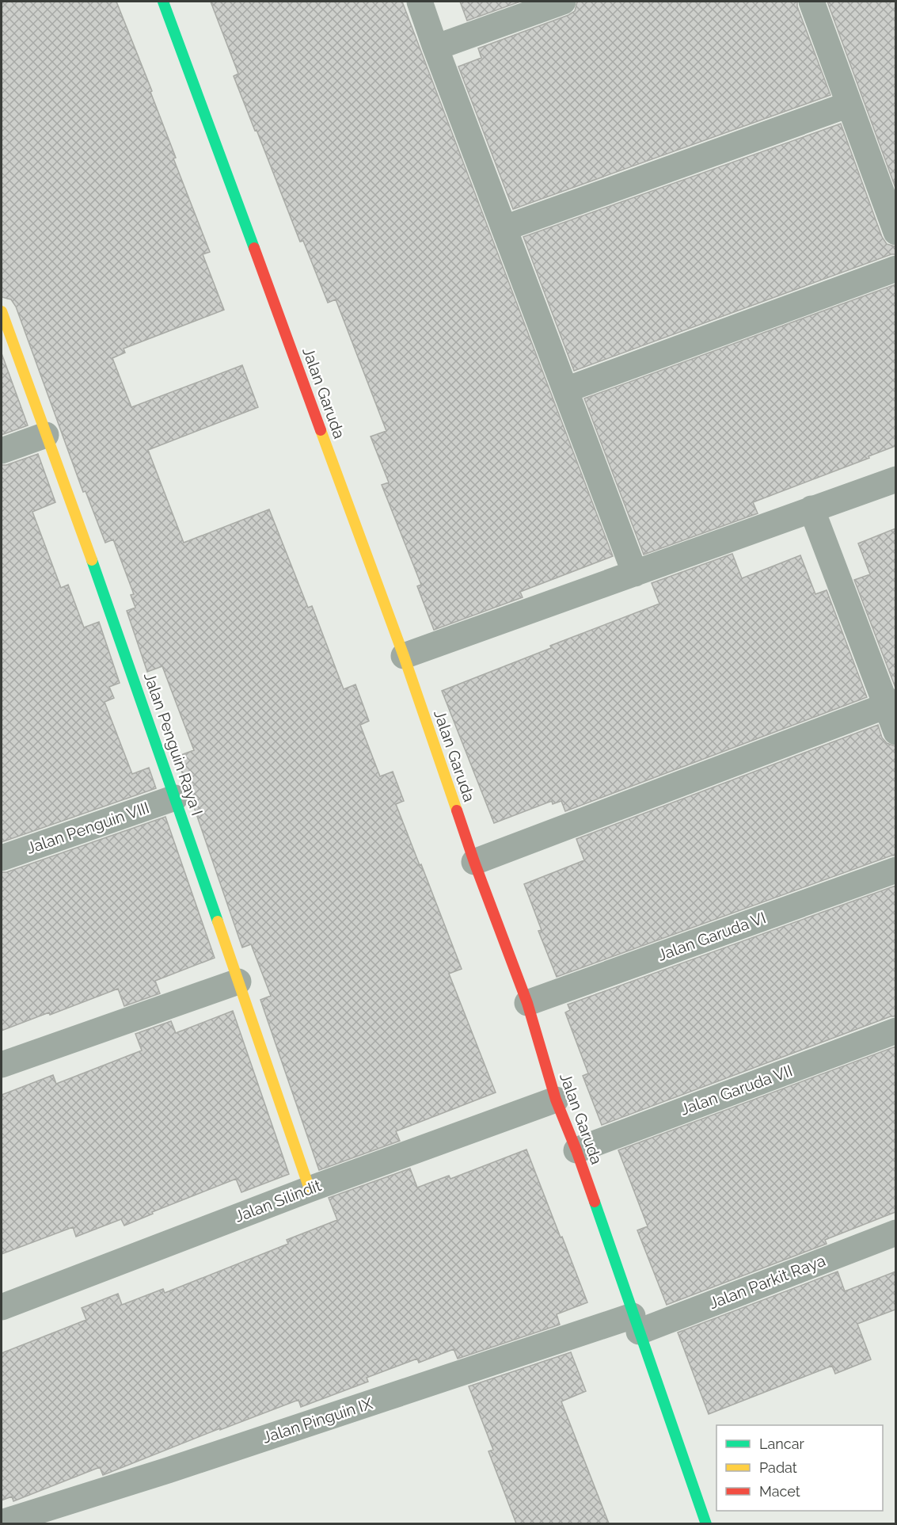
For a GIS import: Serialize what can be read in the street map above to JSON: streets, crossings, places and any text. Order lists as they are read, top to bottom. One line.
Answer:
{"streets":{"street":["Jalan Garuda","Jalan Penguin Raya I","Jalan Penguin VIII","Jalan Garuda VI","Jalan Garuda VII","Jalan Silindit","Jalan Parkit Raya","Jalan Pinguin IX"]},"crossings":[["Jalan Garuda","Jalan Garuda VI"],["Jalan Garuda","Jalan Garuda VII"],["Jalan Garuda","Jalan Silindit"],["Jalan Garuda","Jalan Parkit Raya"],["Jalan Garuda","Jalan Pinguin IX"],["Jalan Penguin Raya I","Jalan Penguin VIII"],["Jalan Penguin Raya I","Jalan Silindit"],["Jalan Parkit Raya","Jalan Pinguin IX"]],"legend":["Lancar","Padat","Macet"]}
